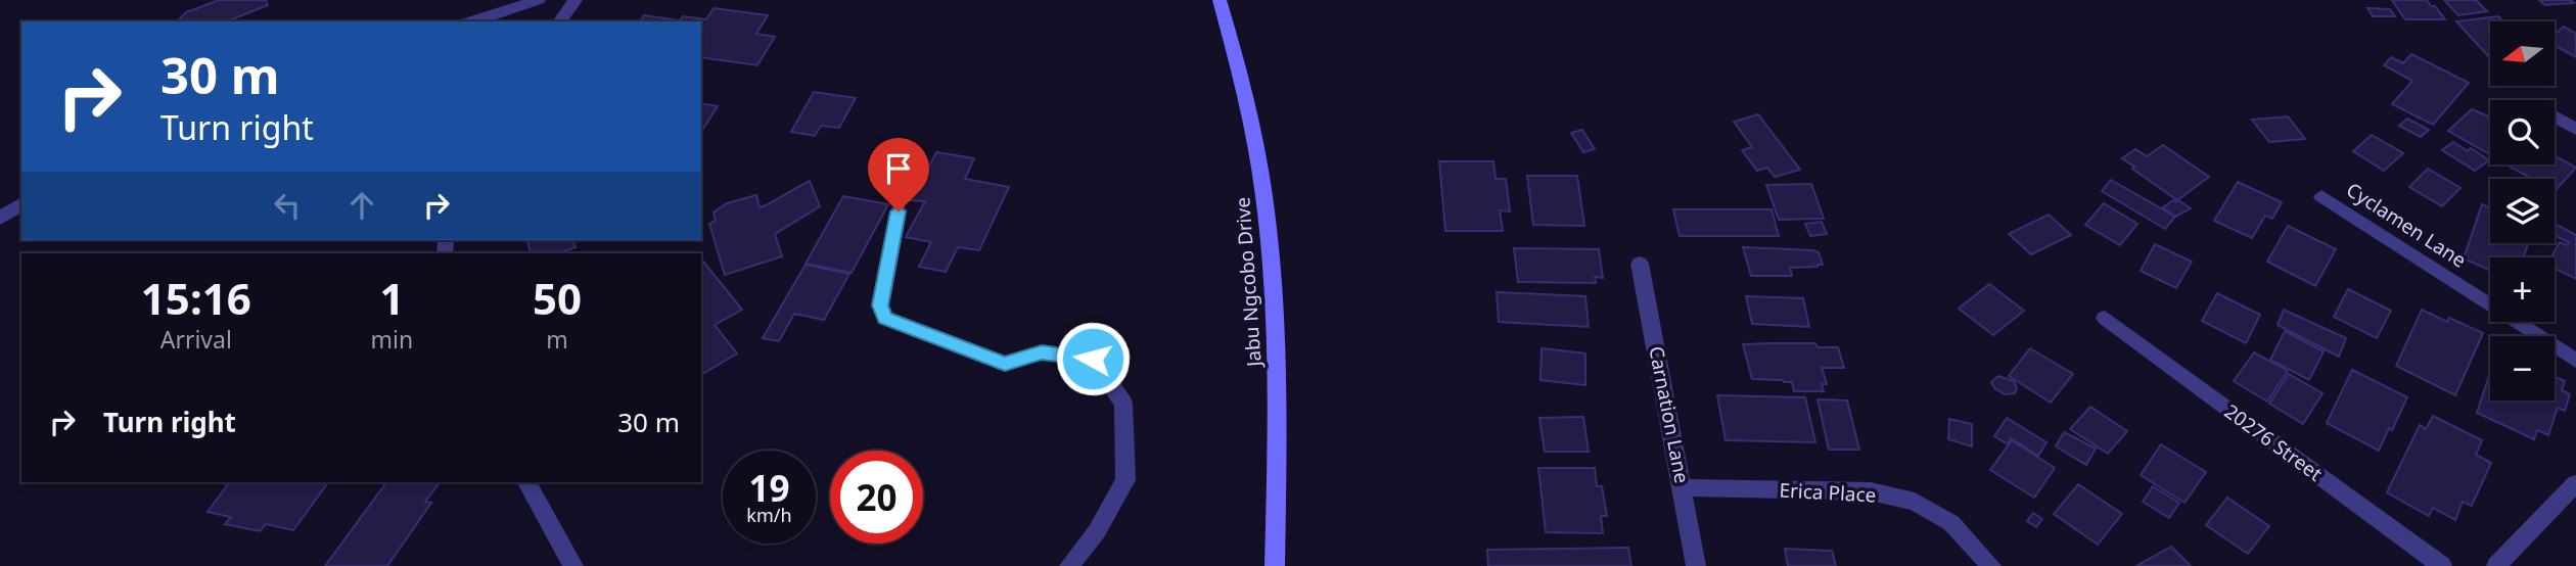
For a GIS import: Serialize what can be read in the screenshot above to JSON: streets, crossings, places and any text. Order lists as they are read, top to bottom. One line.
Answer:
{"streets":{"main road":["Jabu Ngcobo Drive"],"street":["Cyclamen Lane","Carnation Lane","20276 Street","Erica Place"]},"crossings":[["Carnation Lane","Erica Place"]],"north":"left","page":{"map_buttons":["+","−"],"turn":["30 m","Turn right"],"eta":["15:16","Arrival","1","min","50","m"],"list":[{"name":"Turn right","value":"30 m"}],"speed":"19 km/h","limit":"20"}}
